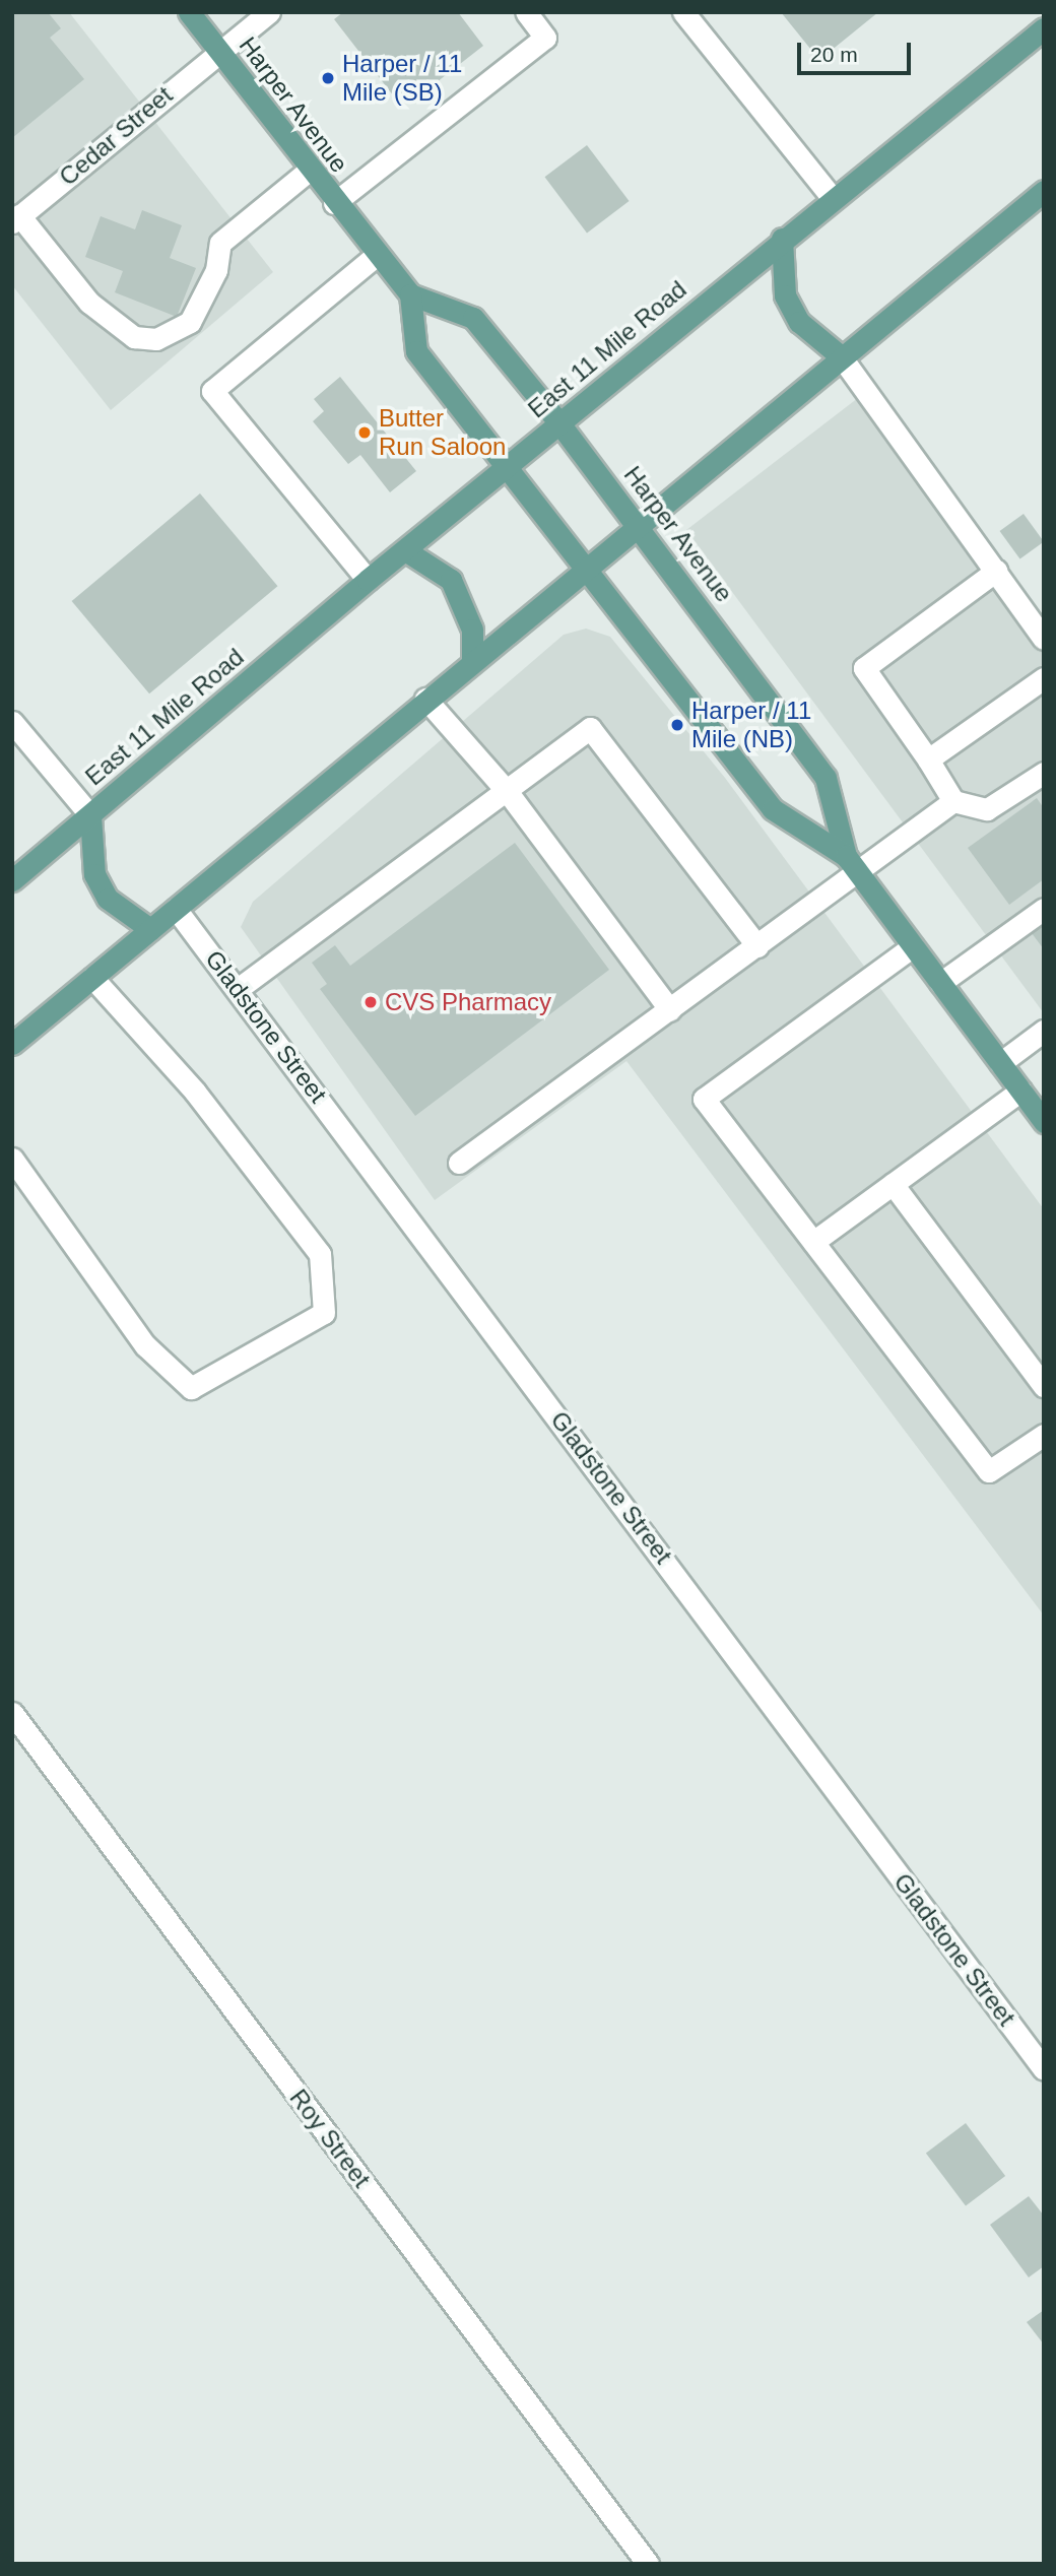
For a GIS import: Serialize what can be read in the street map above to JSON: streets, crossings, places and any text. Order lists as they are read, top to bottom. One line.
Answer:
{"streets":{"main road":["Harper Avenue","East 11 Mile Road"],"street":["Cedar Street","Gladstone Street","Roy Street"]},"crossings":[["Harper Avenue","Cedar Street"],["Harper Avenue","East 11 Mile Road"]],"places":["Harper / 11 Mile (SB)","Butter Run Saloon","Harper / 11 Mile (NB)","CVS Pharmacy"],"scale_bar":"20 m"}
